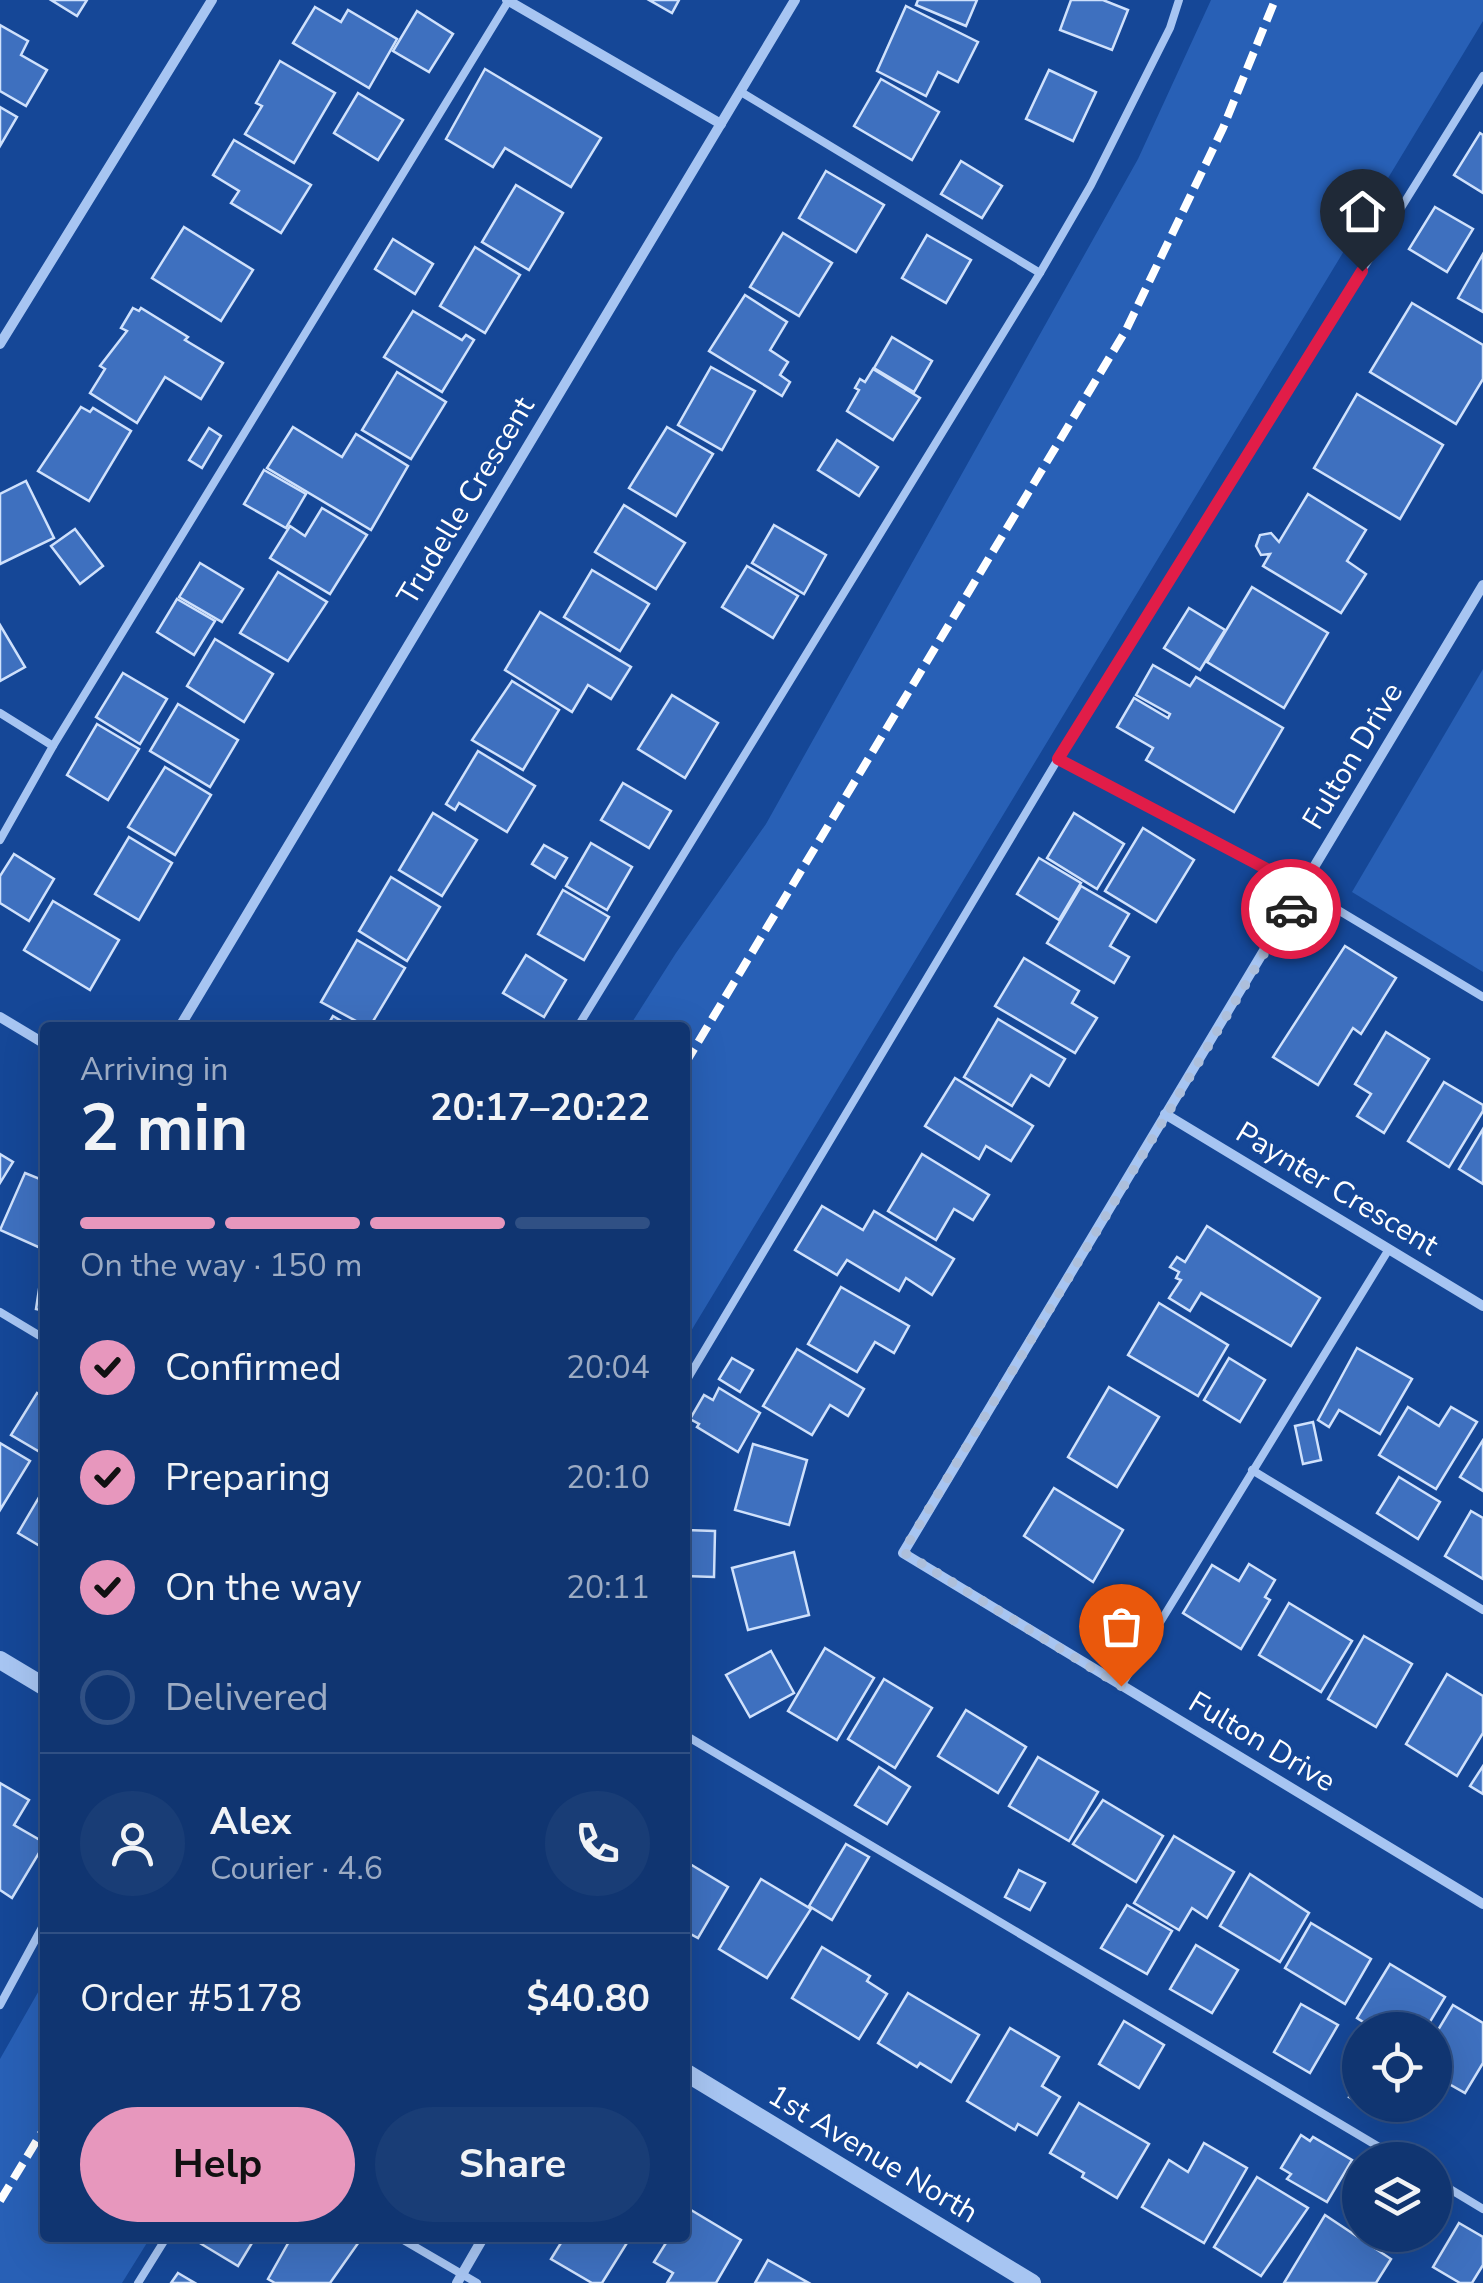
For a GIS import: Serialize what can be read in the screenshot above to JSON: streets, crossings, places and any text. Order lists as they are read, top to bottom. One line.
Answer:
{"streets":{"street":["Trudelle Crescent","Fulton Drive","Paynter Crescent","1st Avenue North"]},"crossings":[["Fulton Drive","Paynter Crescent"]],"page":{"heading":["2 min","Arriving in","20:17–20:22"],"panel":["Alex","Courier · 4.6","Order #5178","$40.80"],"bar":"On the way · 150 m","list":[["Confirmed","20:04"],["Preparing","20:10"],["On the way","20:11"],"Delivered"],"buttons":["Help","Share"]}}
